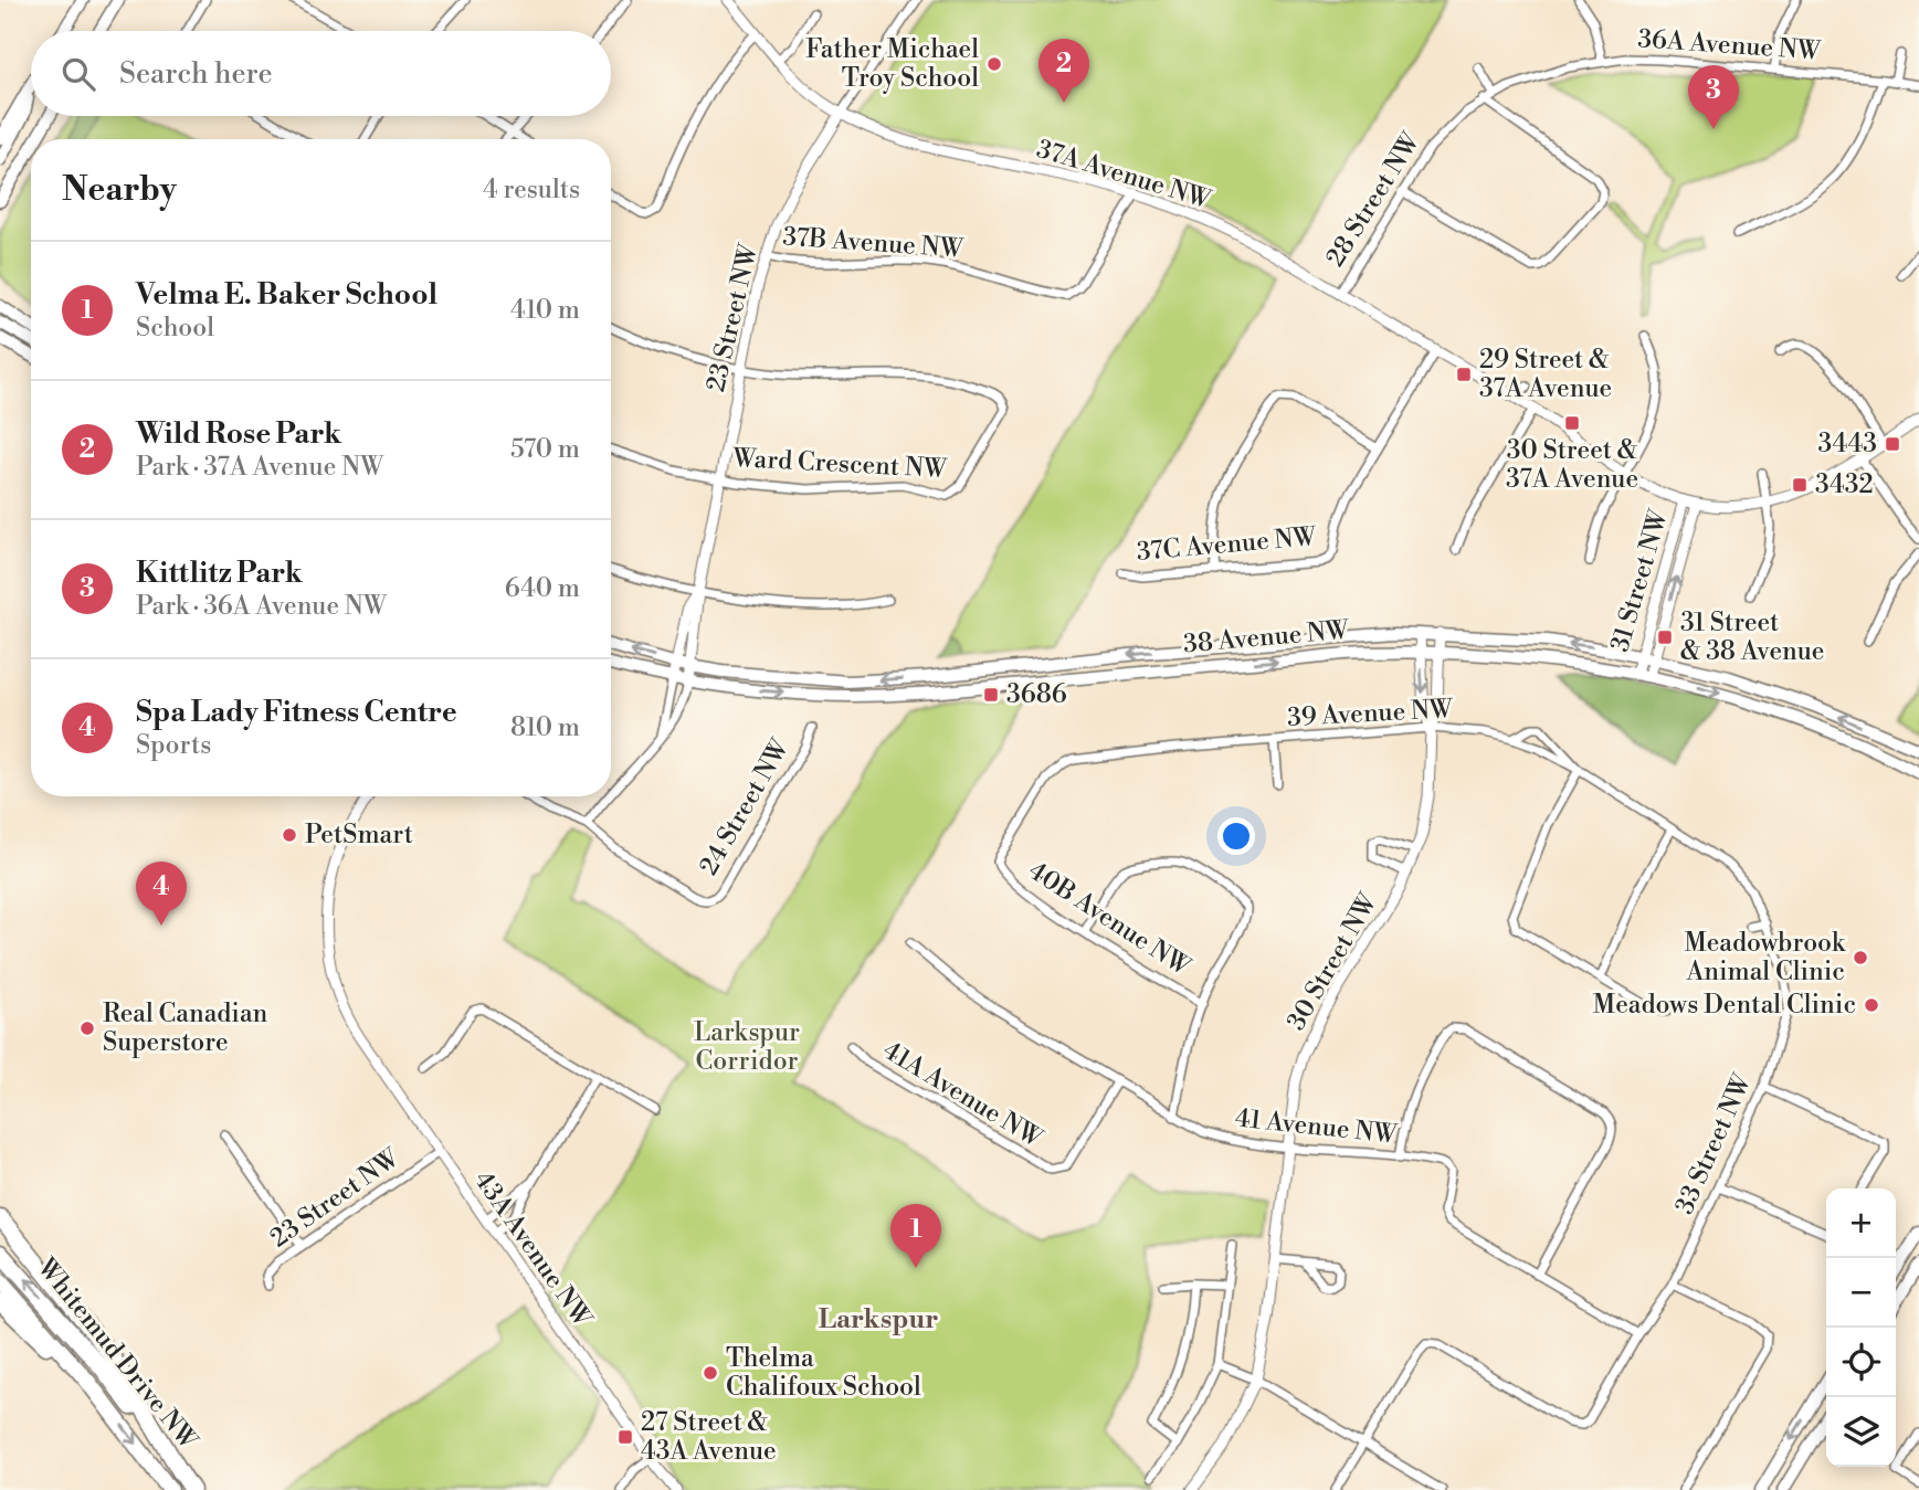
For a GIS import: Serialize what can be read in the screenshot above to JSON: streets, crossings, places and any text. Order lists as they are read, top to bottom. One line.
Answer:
{"streets":{"highway":["Whitemud Drive NW"],"main road":["38 Avenue NW"],"street":["36A Avenue NW","37A Avenue NW","28 Street NW","37B Avenue NW","23 Street NW","Ward Crescent NW","37C Avenue NW","31 Street NW","39 Avenue NW","24 Street NW","40B Avenue NW","30 Street NW","41A Avenue NW","41 Avenue NW","33 Street NW","43A Avenue NW"]},"crossings":[["36A Avenue NW","28 Street NW"],["37A Avenue NW","28 Street NW"],["37A Avenue NW","37B Avenue NW"],["37A Avenue NW","23 Street NW"],["37A Avenue NW","31 Street NW"],["37B Avenue NW","23 Street NW"],["23 Street NW","Ward Crescent NW"],["23 Street NW","38 Avenue NW"],["23 Street NW","24 Street NW"],["23 Street NW","43A Avenue NW"],["31 Street NW","38 Avenue NW"],["38 Avenue NW","30 Street NW"],["39 Avenue NW","40B Avenue NW"],["39 Avenue NW","30 Street NW"],["39 Avenue NW","33 Street NW"],["30 Street NW","41 Avenue NW"],["41A Avenue NW","41 Avenue NW"],["41 Avenue NW","33 Street NW"]],"districts":["Larkspur"],"parks":["Larkspur Corridor"],"places":{"other":["Father Michael Troy School","PetSmart","Meadowbrook Animal Clinic","Meadows Dental Clinic","Real Canadian Superstore","Thelma Chalifoux School"],"transit":["29 Street & 37A Avenue","30 Street & 37A Avenue","3443","3432","31 Street & 38 Avenue","3686","27 Street & 43A Avenue"]},"page":{"search":"Search here","pins":["2","3","4","1"],"heading":["Nearby","4 results"],"list":[{"mark":"1","name":"Velma E. Baker School","note":"School","value":"410 m"},{"mark":"2","name":"Wild Rose Park","note":"Park · 37A Avenue NW","value":"570 m"},{"mark":"3","name":"Kittlitz Park","note":"Park · 36A Avenue NW","value":"640 m"},{"mark":"4","name":"Spa Lady Fitness Centre","note":"Sports","value":"810 m"}],"map_buttons":["+","−"]}}
